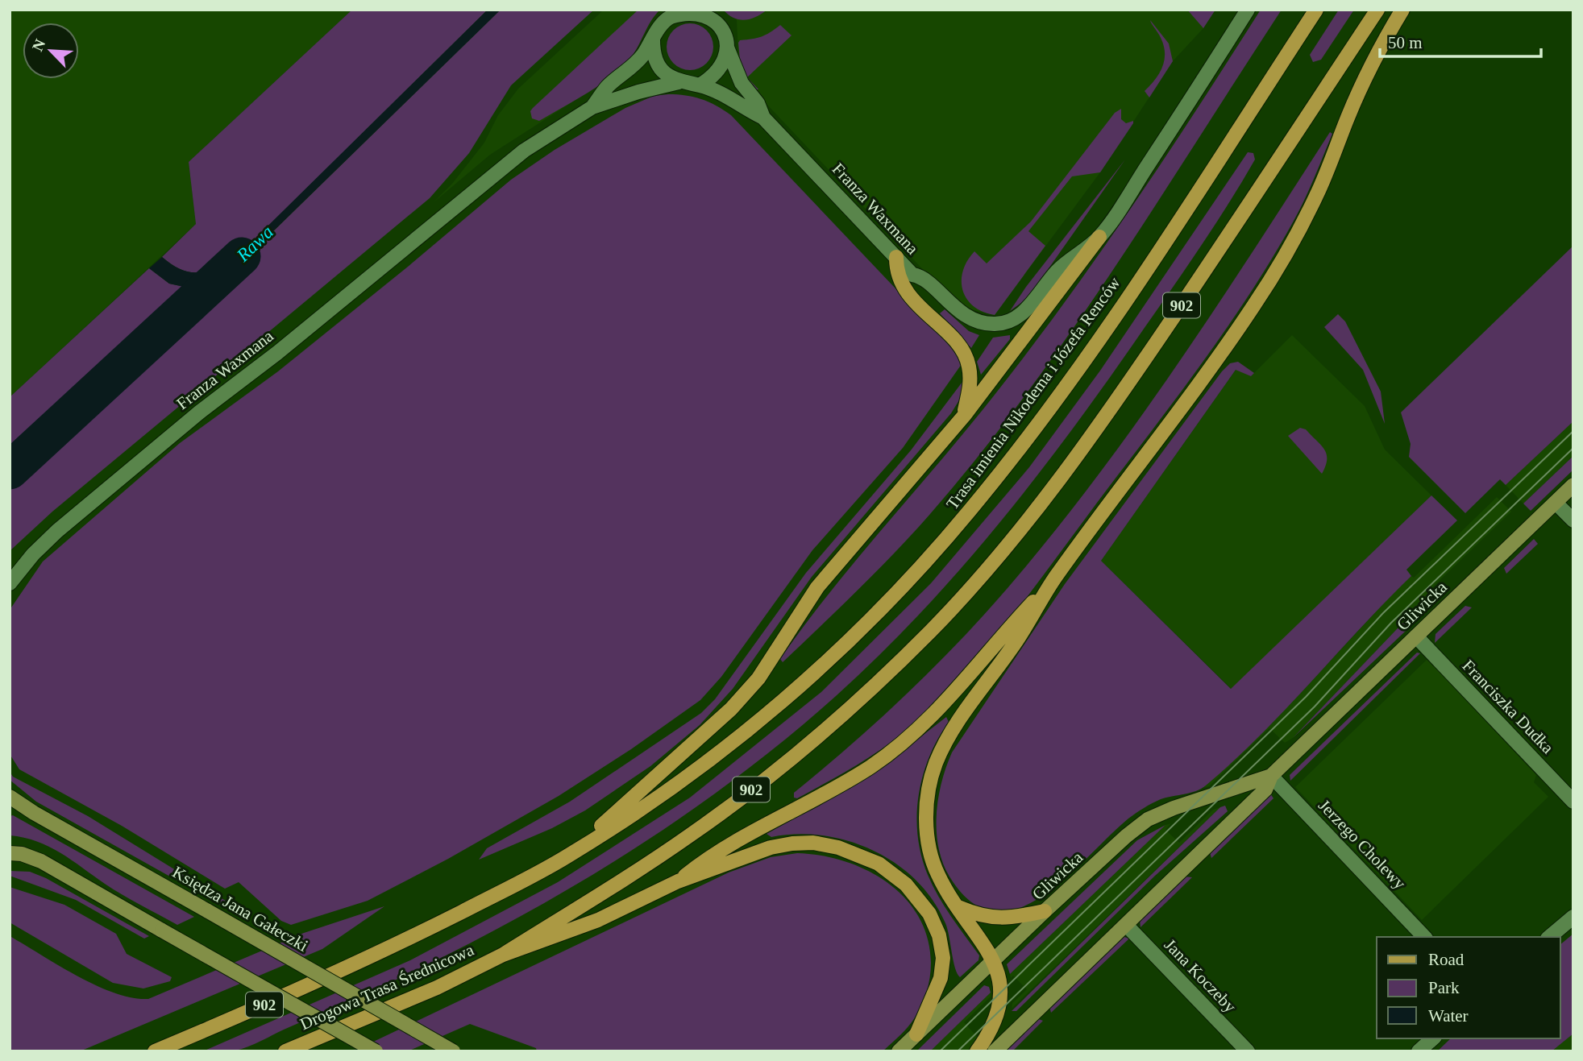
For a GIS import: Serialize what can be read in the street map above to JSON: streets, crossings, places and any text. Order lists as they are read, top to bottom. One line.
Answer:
{"streets":{"main road":["902","Trasa imienia Nikodema i Józefa Renców","Drogowa Trasa Średnicowa"],"street":["Franza Waxmana","Gliwicka","Franciszka Dudka","Jerzego Cholewy","Księdza Jana Gałeczki","Jana Koczeby"]},"crossings":[["902","Drogowa Trasa Średnicowa"],["Trasa imienia Nikodema i Józefa Renców","Drogowa Trasa Średnicowa"],["Gliwicka","Franciszka Dudka"],["Gliwicka","Jerzego Cholewy"],["Gliwicka","Jana Koczeby"]],"water":["Rawa"],"legend":["Road","Park","Water"],"scale_bar":"50 m","north":"top left"}
